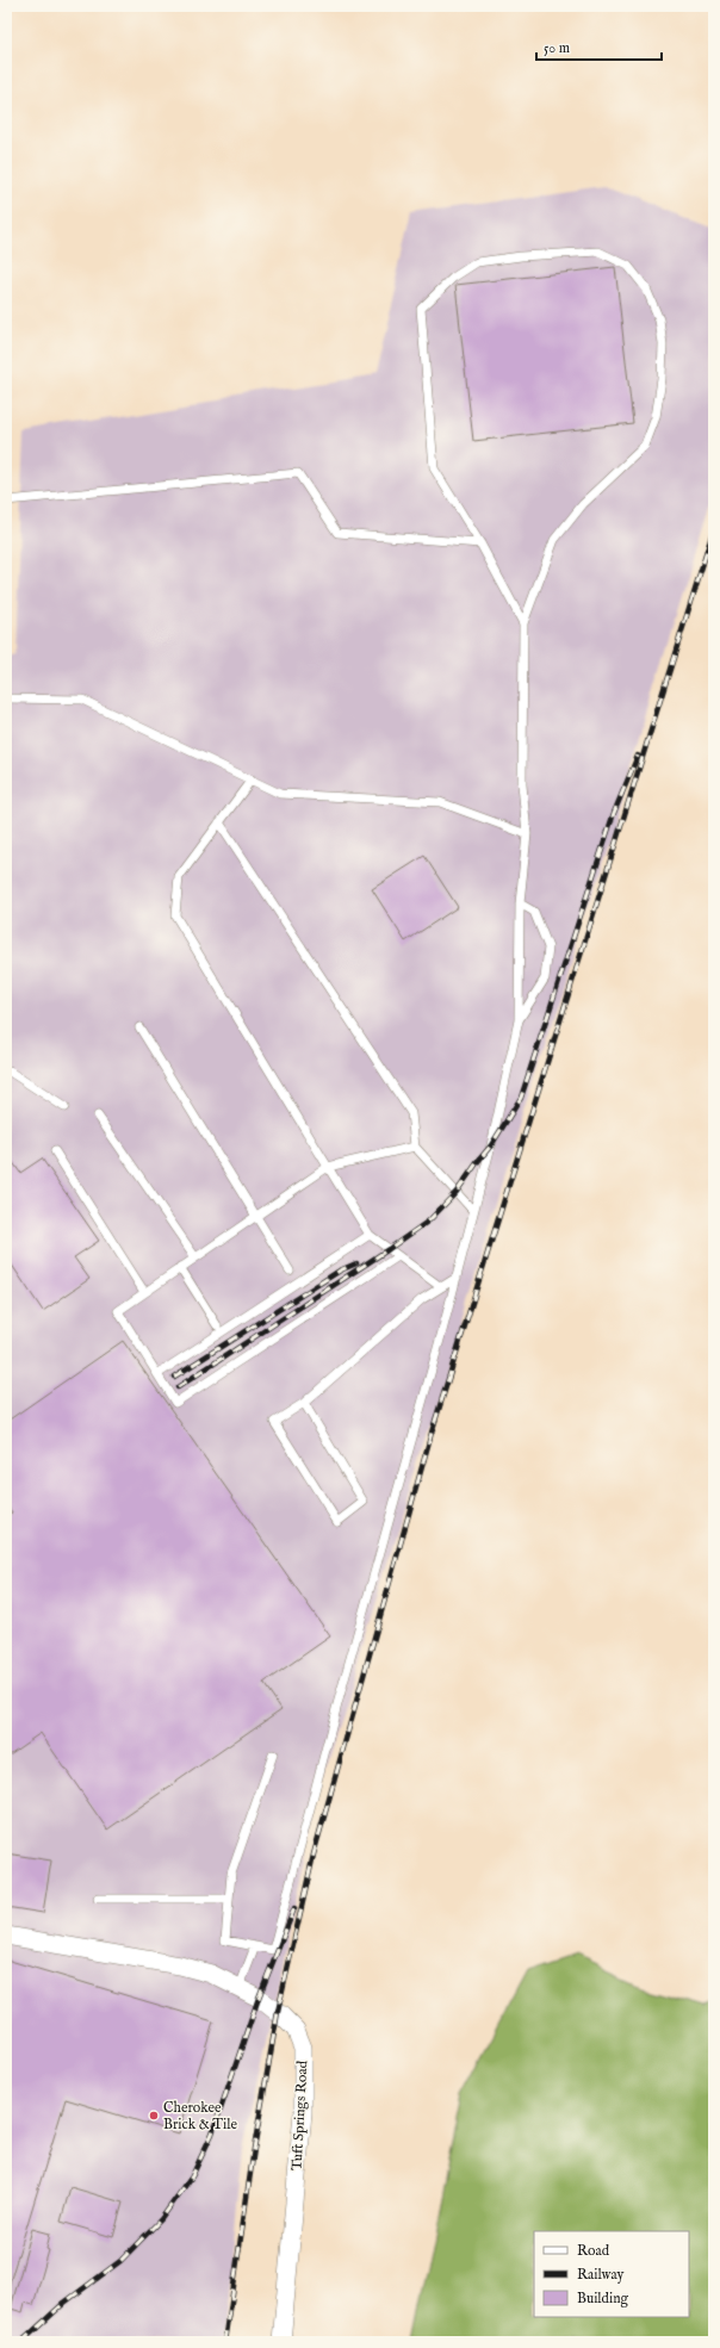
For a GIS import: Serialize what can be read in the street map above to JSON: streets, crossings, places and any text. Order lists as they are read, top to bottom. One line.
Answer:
{"streets":{"street":["Tuft Springs Road"]},"places":["Cherokee Brick & Tile"],"legend":["Road","Railway","Building"],"scale_bar":"50 m"}
